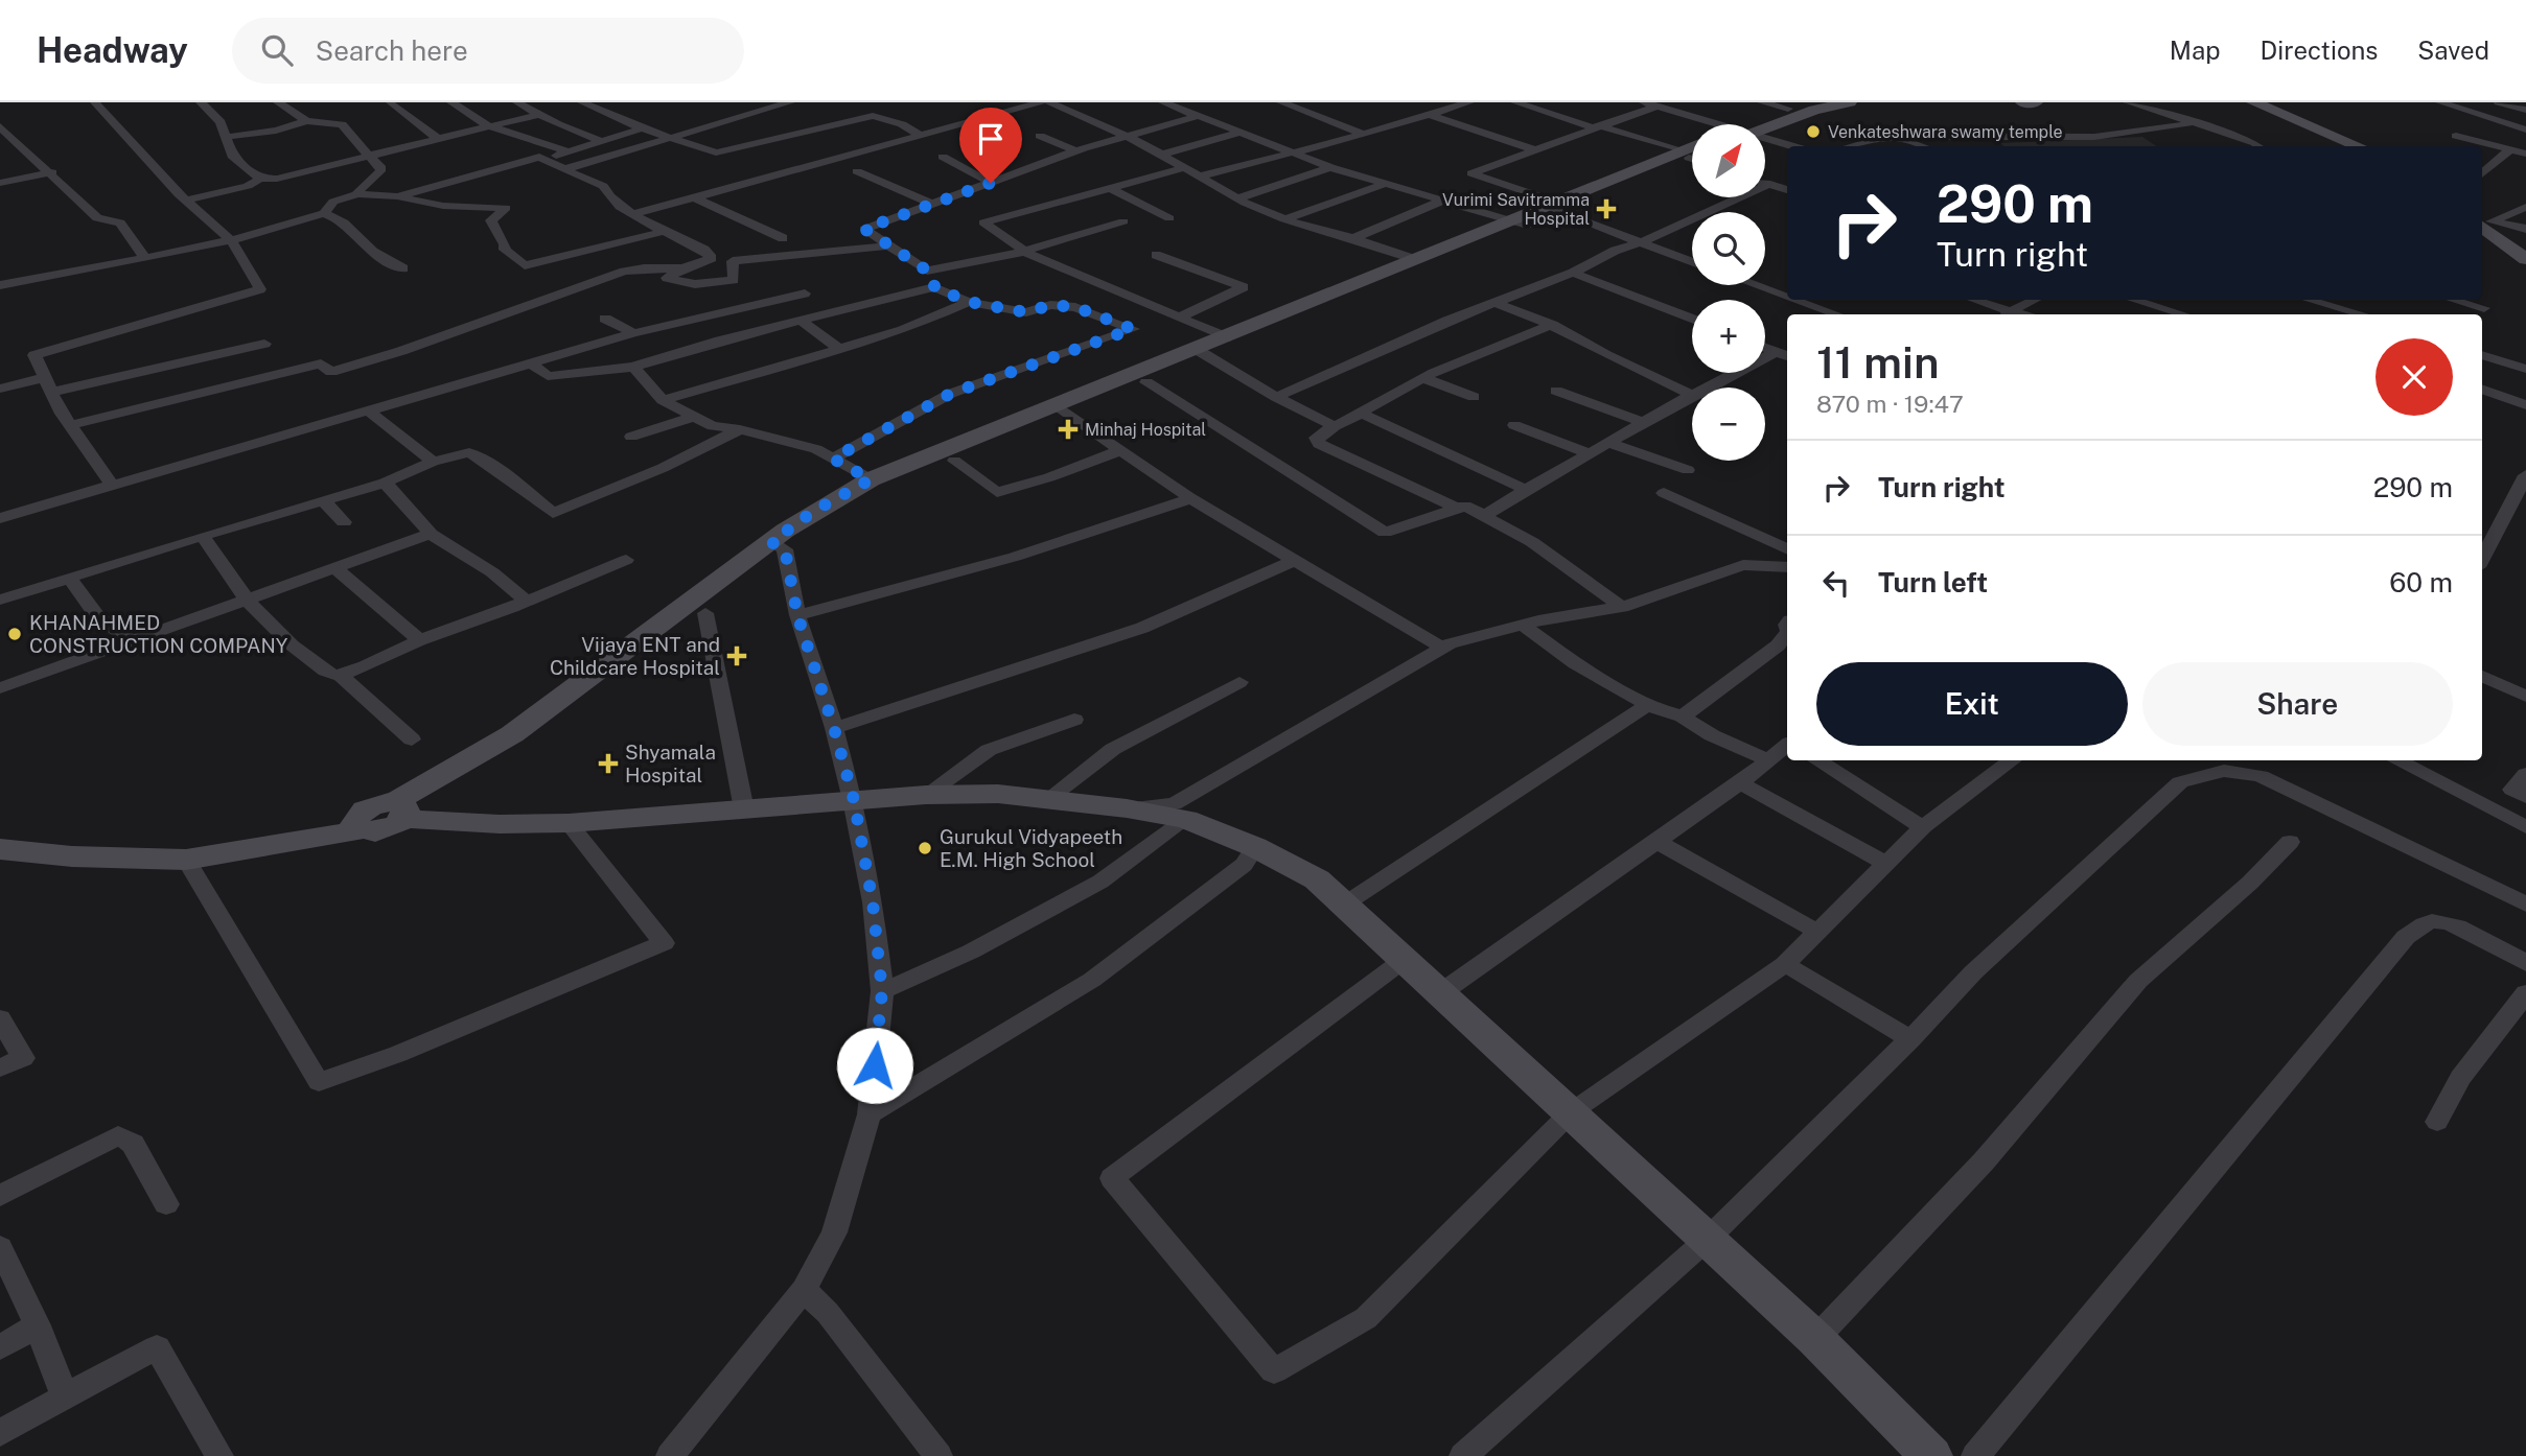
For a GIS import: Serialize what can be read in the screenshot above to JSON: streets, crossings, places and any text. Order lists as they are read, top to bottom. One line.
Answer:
{"places":{"other":["Venkateshwara swamy temple","KHANAHMED CONSTRUCTION COMPANY","Gurukul Vidyapeeth E.M. High School"],"health":["Vurimi Savitramma Hospital","Minhaj Hospital","Vijaya ENT and Childcare Hospital","Shyamala Hospital"]},"north":"top right","page":{"header":"Headway","search":"Search here","nav":["Map","Directions","Saved"],"map_buttons":["+","−"],"turn":["290 m","Turn right"],"heading":["11 min","870 m · 19:47"],"list":[{"name":"Turn right","value":"290 m"},{"name":"Turn left","value":"60 m"}],"buttons":["Exit","Share"]}}
